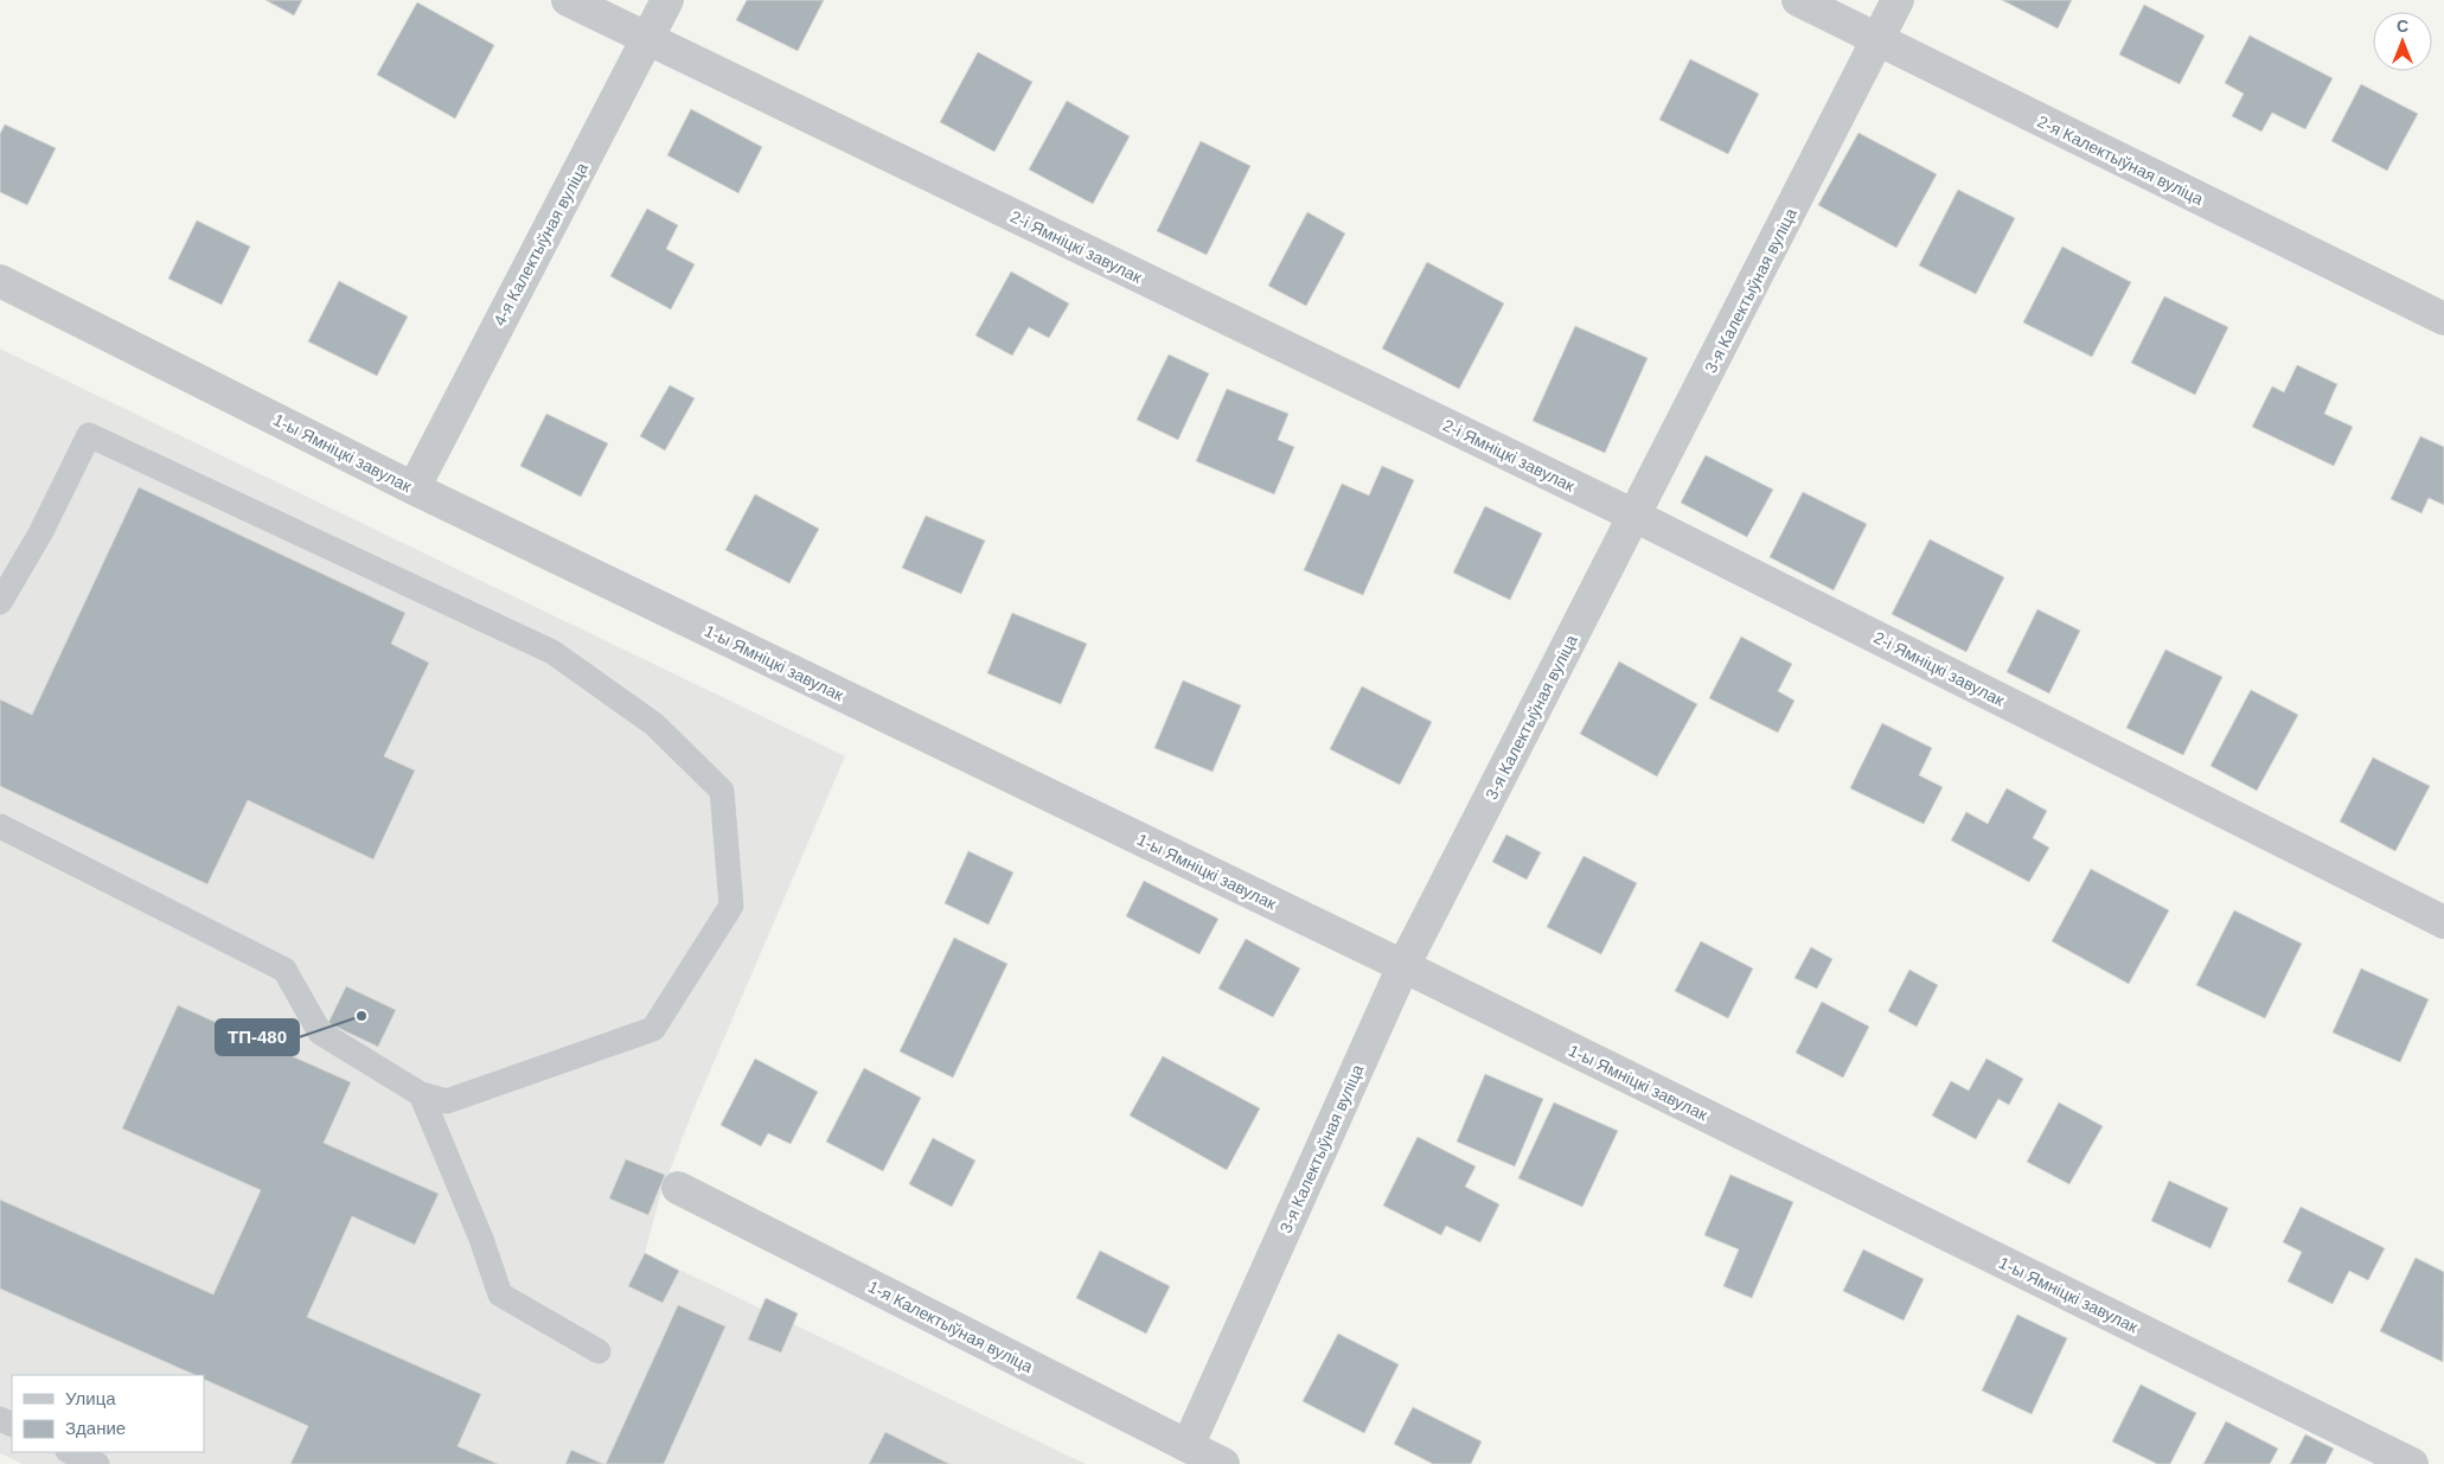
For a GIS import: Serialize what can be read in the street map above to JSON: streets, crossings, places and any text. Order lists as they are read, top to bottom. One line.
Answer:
{"streets":{"street":["2-я Калектыўная вуліца","4-я Калектыўная вуліца","2-і Ямніцкі завулак","3-я Калектыўная вуліца","1-ы Ямніцкі завулак","1-я Калектыўная вуліца"]},"crossings":[["2-я Калектыўная вуліца","3-я Калектыўная вуліца"],["4-я Калектыўная вуліца","2-і Ямніцкі завулак"],["4-я Калектыўная вуліца","1-ы Ямніцкі завулак"],["2-і Ямніцкі завулак","3-я Калектыўная вуліца"],["3-я Калектыўная вуліца","1-ы Ямніцкі завулак"],["3-я Калектыўная вуліца","1-я Калектыўная вуліца"]],"places":["ТП-480"],"legend":["Улица","Здание"],"north":"top"}
